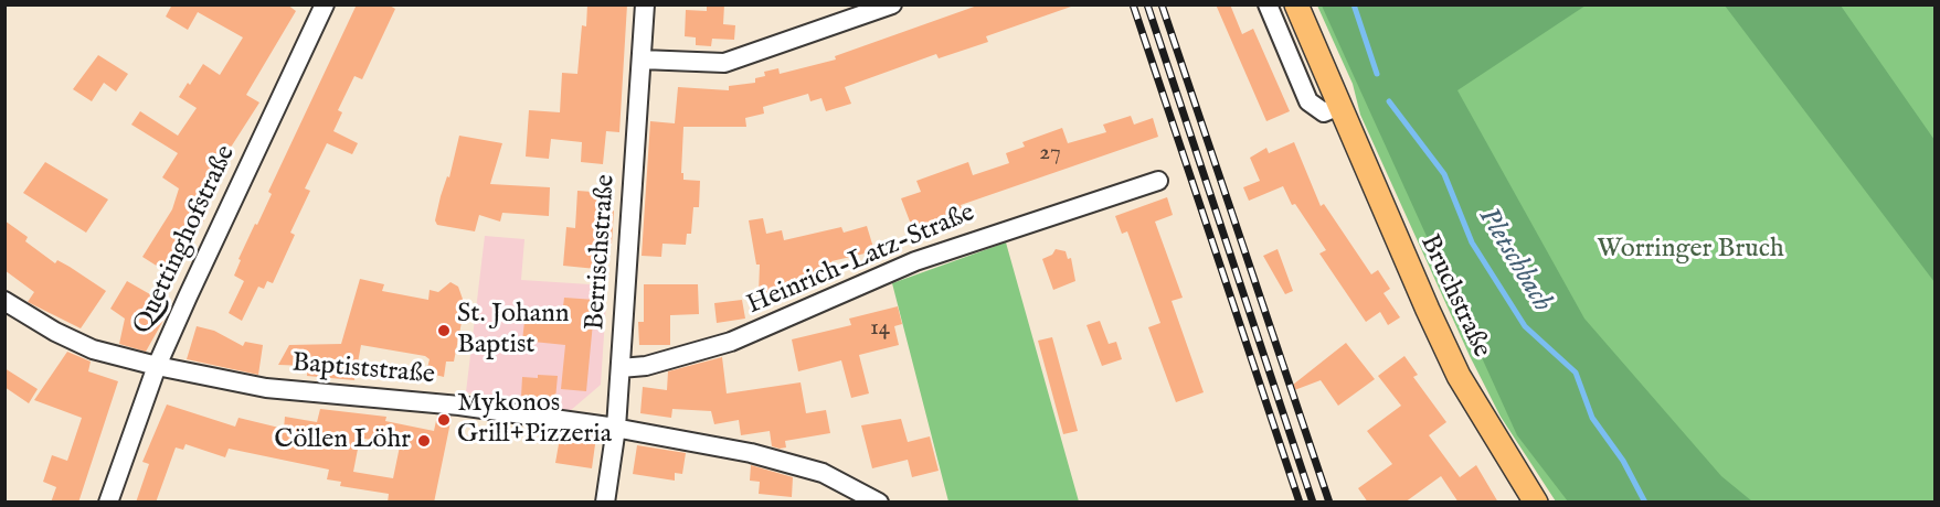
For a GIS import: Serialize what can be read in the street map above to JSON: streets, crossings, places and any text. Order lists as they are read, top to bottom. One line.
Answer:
{"streets":{"main road":["Bruchstraße"],"street":["Quettinghofstraße","Berrischstraße","Heinrich-Latz-Straße","Baptiststraße"]},"crossings":[["Quettinghofstraße","Baptiststraße"],["Berrischstraße","Heinrich-Latz-Straße"],["Berrischstraße","Baptiststraße"]],"water":["Pletschbach"],"parks":["Worringer Bruch"],"places":["St. Johann Baptist","Mykonos Grill+Pizzeria","Cöllen Löhr"],"house_numbers":["27","14"]}
